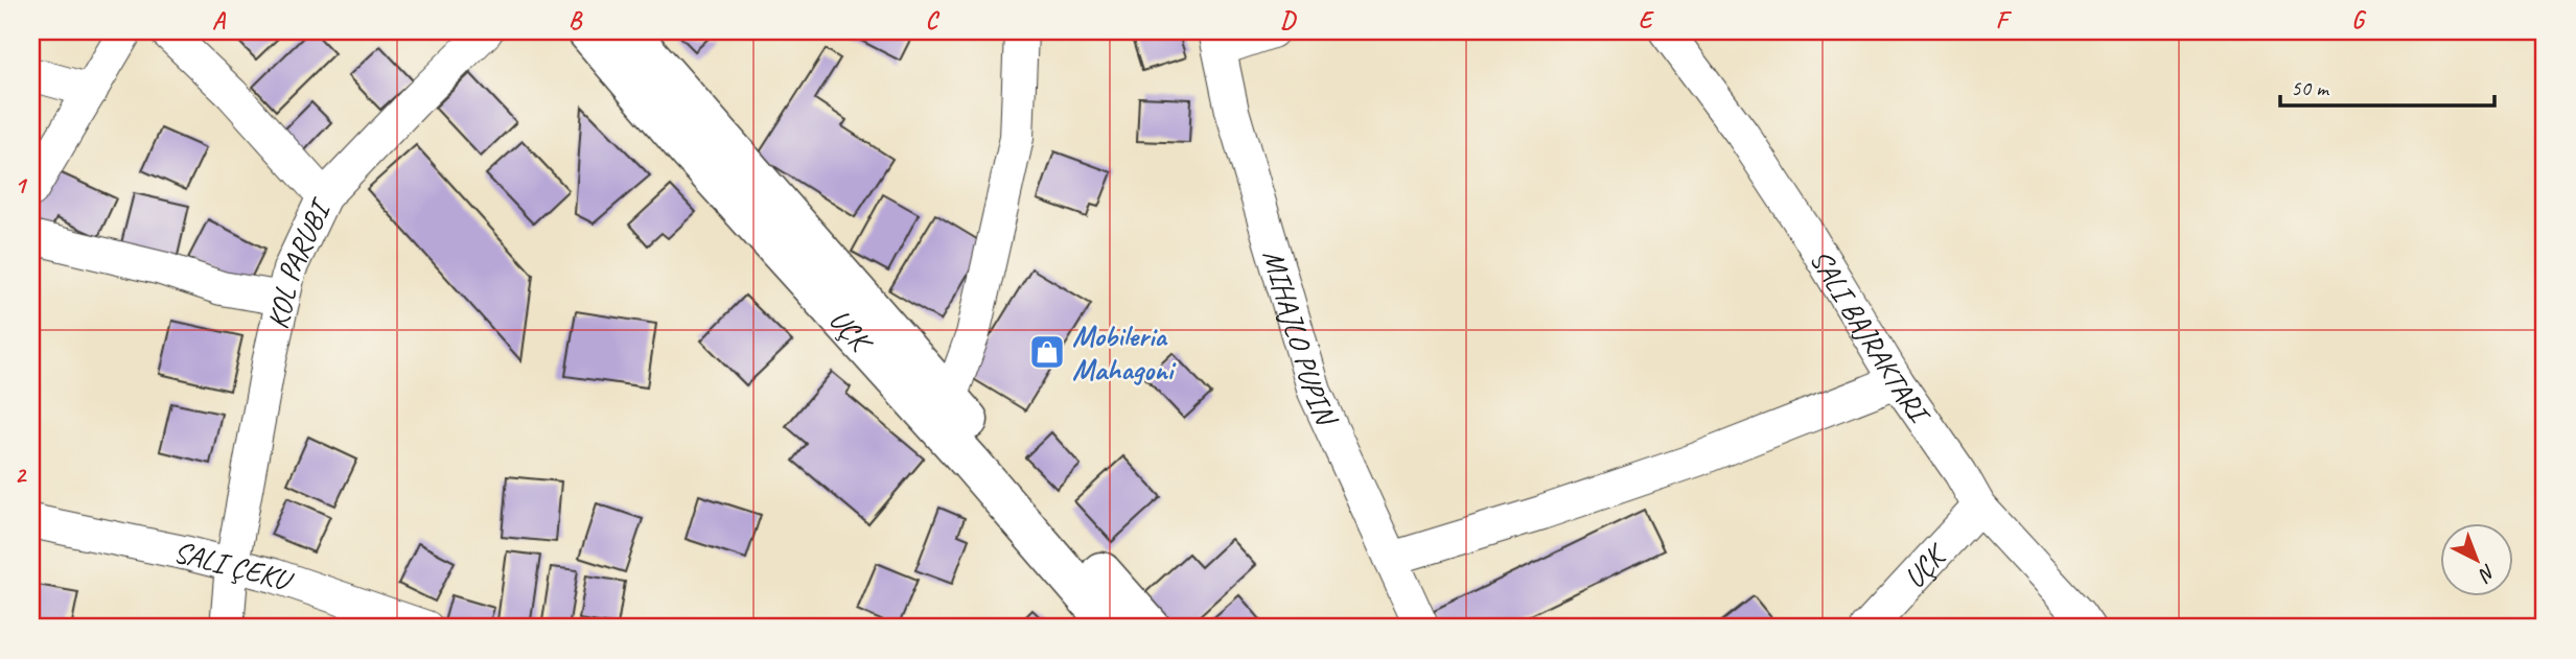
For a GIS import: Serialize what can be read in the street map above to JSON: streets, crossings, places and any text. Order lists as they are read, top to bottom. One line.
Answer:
{"streets":{"main road":["UÇK"],"street":["KOL PARUBI","SALI BAJRAKTARI","MIHAJLO PUPIN","SALI ÇEKU"]},"crossings":[["KOL PARUBI","SALI ÇEKU"],["UÇK","SALI BAJRAKTARI"]],"places":{"shop":["Mobileria Mahagoni"]},"scale_bar":"50 m","north":"bottom right","grid":{"columns":["A","B","C","D","E","F","G"],"rows":["1","2"]}}
